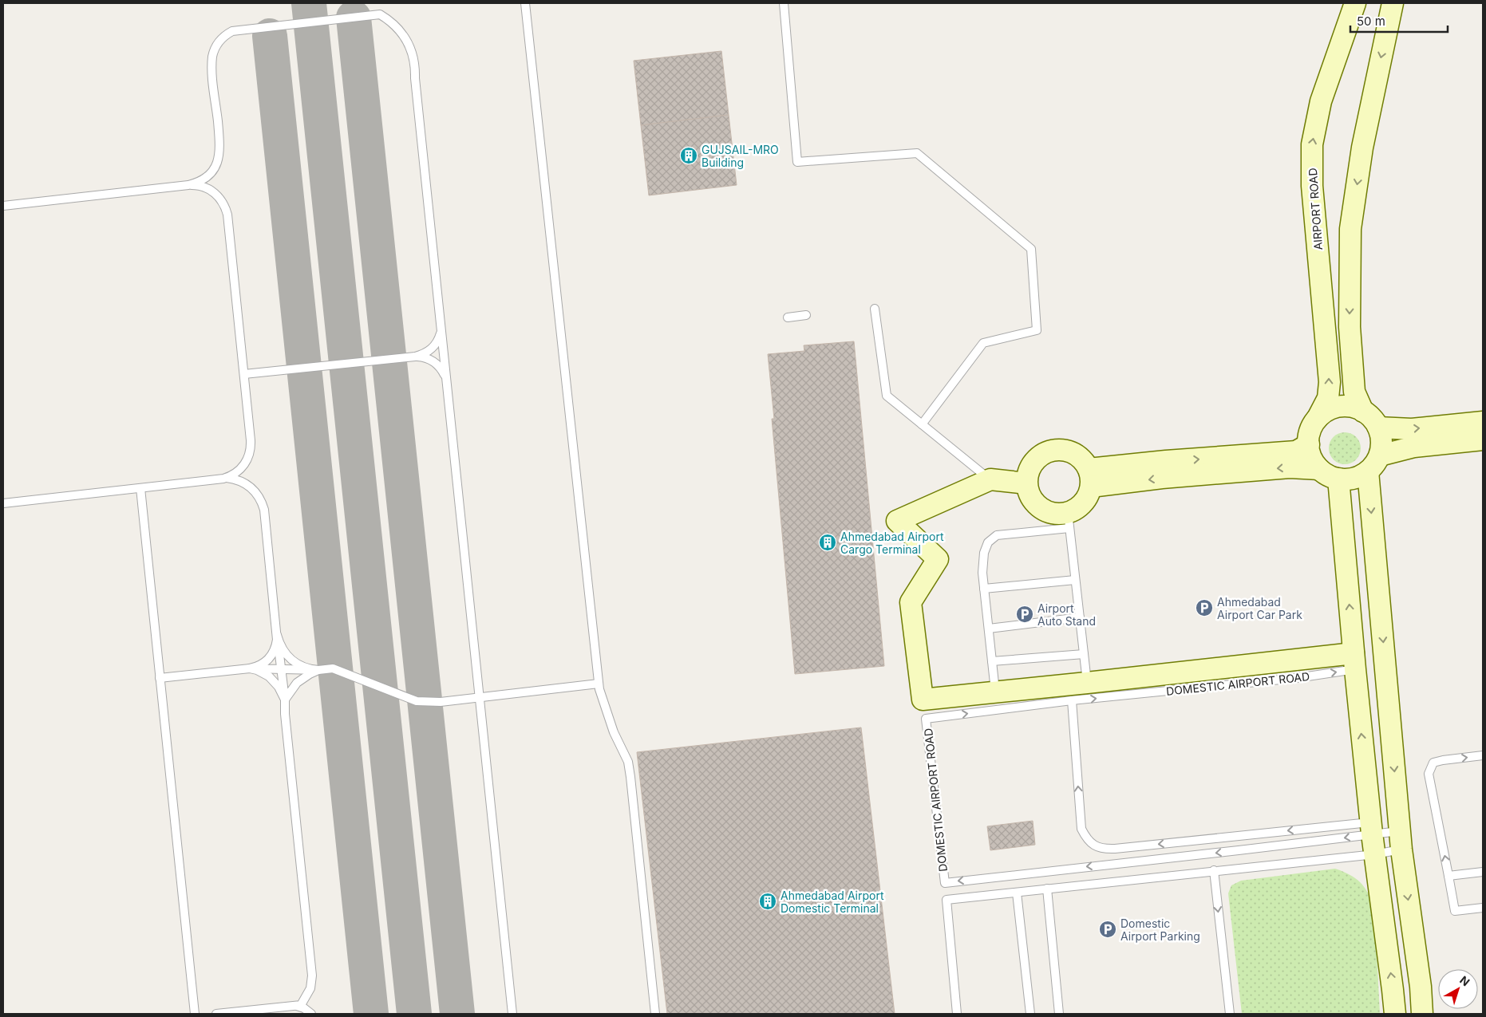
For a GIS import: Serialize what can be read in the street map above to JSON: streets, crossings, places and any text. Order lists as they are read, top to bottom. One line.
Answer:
{"streets":{"main road":["AIRPORT ROAD"],"lane":["DOMESTIC AIRPORT ROAD"]},"places":{"building":["GUJSAIL-MRO Building","Ahmedabad Airport Cargo Terminal","Ahmedabad Airport Domestic Terminal"],"parking":["Ahmedabad Airport Car Park","Airport Auto Stand","Domestic Airport Parking"]},"scale_bar":"50 m","north":"top right"}
